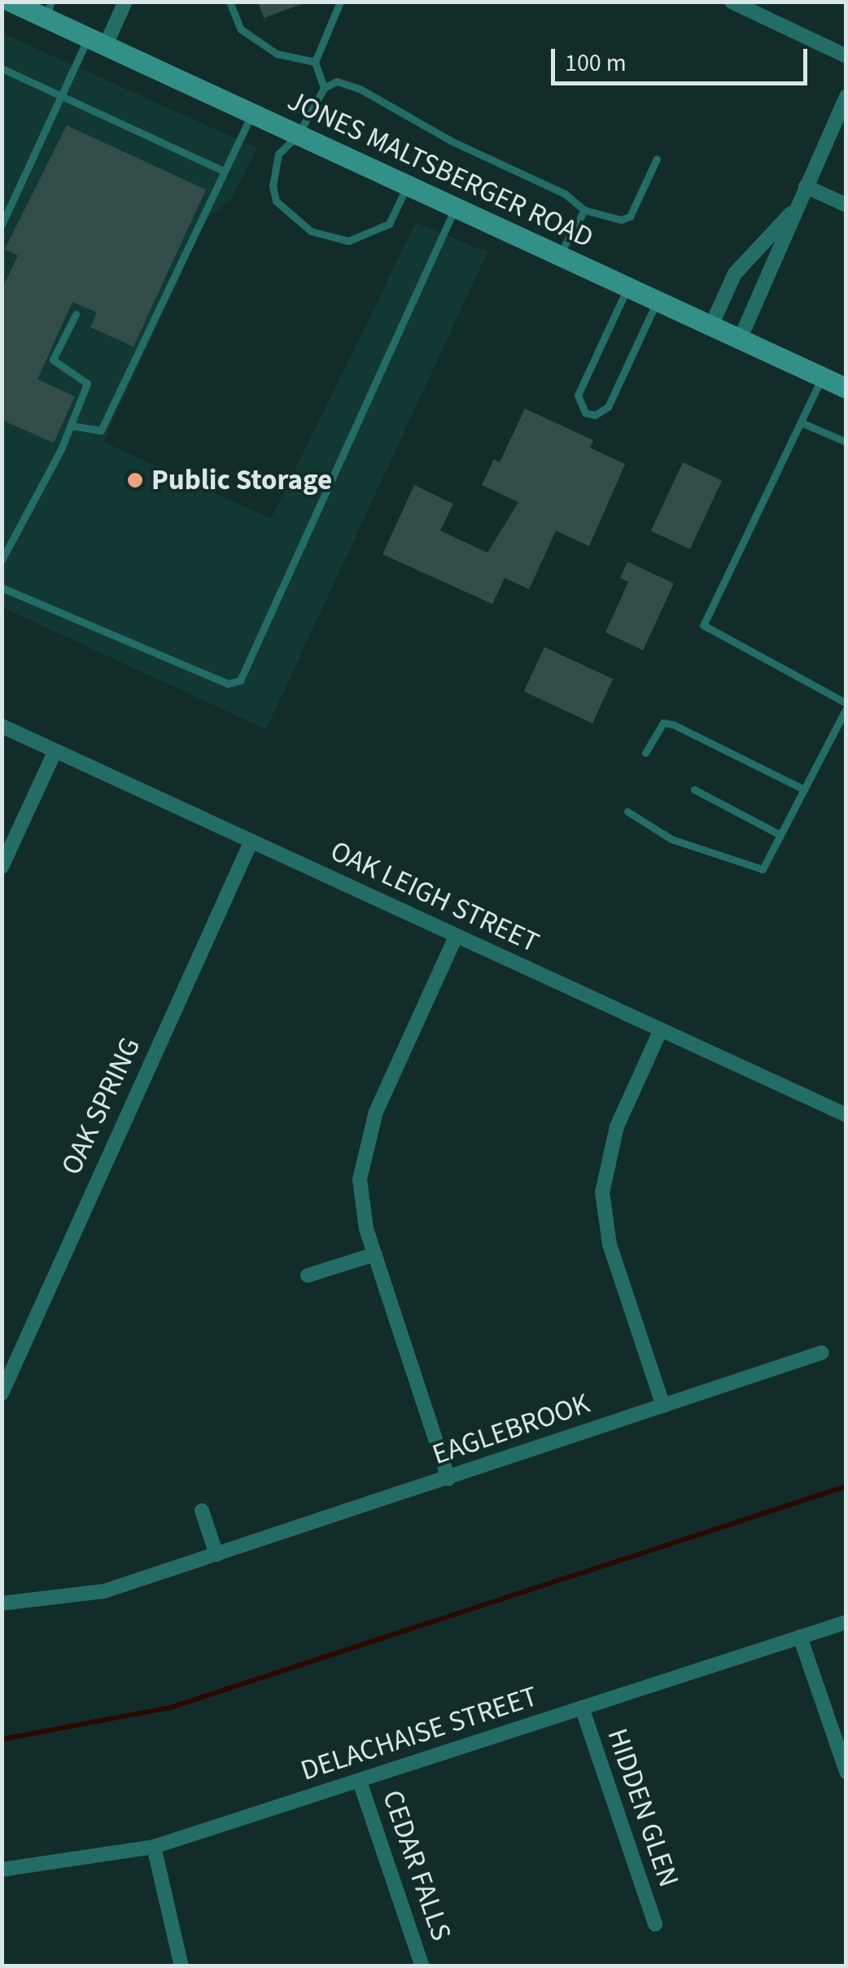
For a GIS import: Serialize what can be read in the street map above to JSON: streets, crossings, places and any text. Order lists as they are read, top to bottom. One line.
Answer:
{"streets":{"main road":["JONES MALTSBERGER ROAD"],"street":["OAK LEIGH STREET","OAK SPRING","EAGLEBROOK","DELACHAISE STREET","HIDDEN GLEN","CEDAR FALLS"]},"crossings":[["OAK LEIGH STREET","OAK SPRING"],["DELACHAISE STREET","HIDDEN GLEN"],["DELACHAISE STREET","CEDAR FALLS"]],"places":["Public Storage"],"scale_bar":"100 m"}
